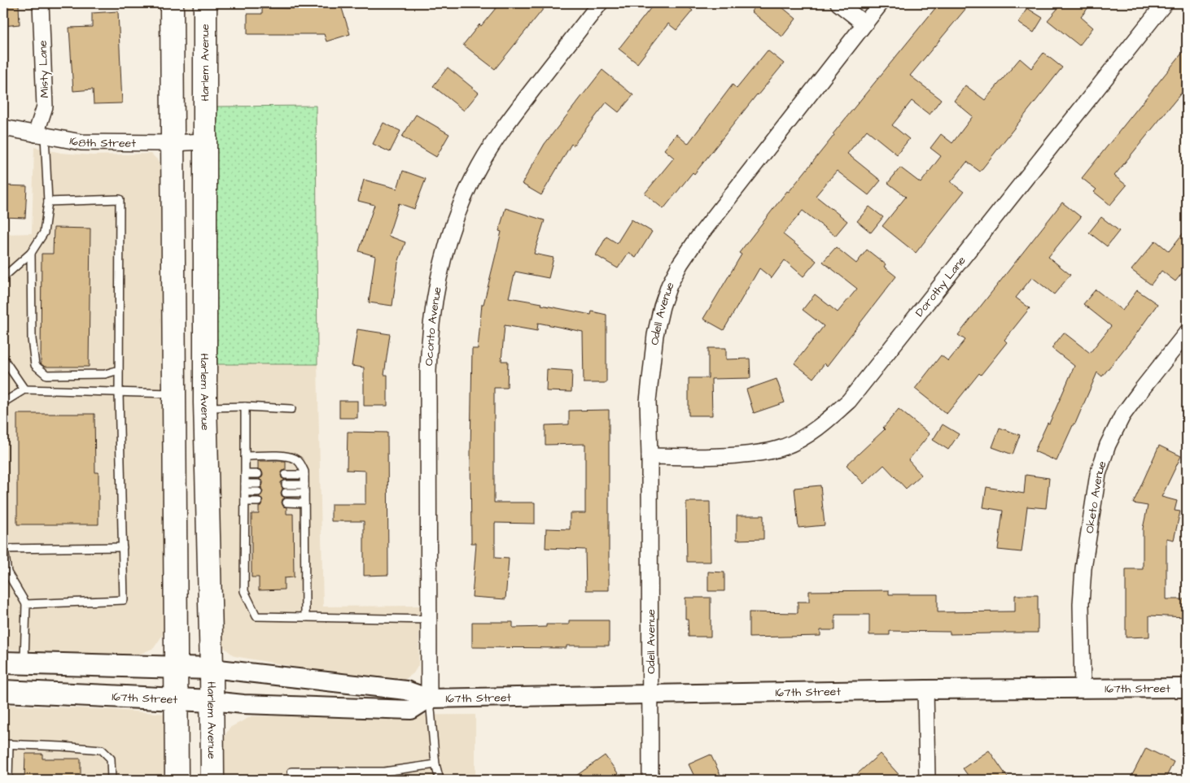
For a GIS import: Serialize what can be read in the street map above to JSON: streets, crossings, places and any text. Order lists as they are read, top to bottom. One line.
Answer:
{"streets":{"main road":["Harlem Avenue","167th Street"],"street":["Misty Lane","168th Street","Dorothy Lane","Odell Avenue","Oconto Avenue","Oketo Avenue"]},"crossings":[["Harlem Avenue","168th Street"],["Harlem Avenue","167th Street"],["Misty Lane","168th Street"],["Dorothy Lane","Odell Avenue"],["Odell Avenue","167th Street"],["Oconto Avenue","167th Street"],["Oketo Avenue","167th Street"]]}
